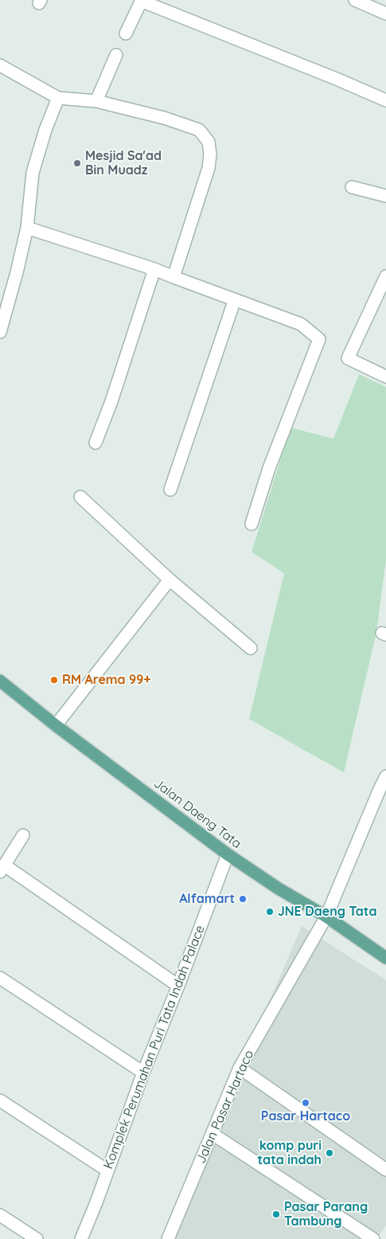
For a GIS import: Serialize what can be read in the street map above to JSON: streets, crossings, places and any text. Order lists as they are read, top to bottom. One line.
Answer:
{"streets":{"main road":["Jalan Daeng Tata"],"street":["Komplek Perumahan Puri Tata Indah Palace","Jalan Pasar Hartaco"]},"crossings":[["Jalan Daeng Tata","Komplek Perumahan Puri Tata Indah Palace"],["Jalan Daeng Tata","Jalan Pasar Hartaco"]],"places":["Mesjid Sa'ad Bin Muadz","RM Arema 99+","Alfamart","JNE Daeng Tata","Pasar Hartaco","komp puri tata indah","Pasar Parang Tambung"]}
